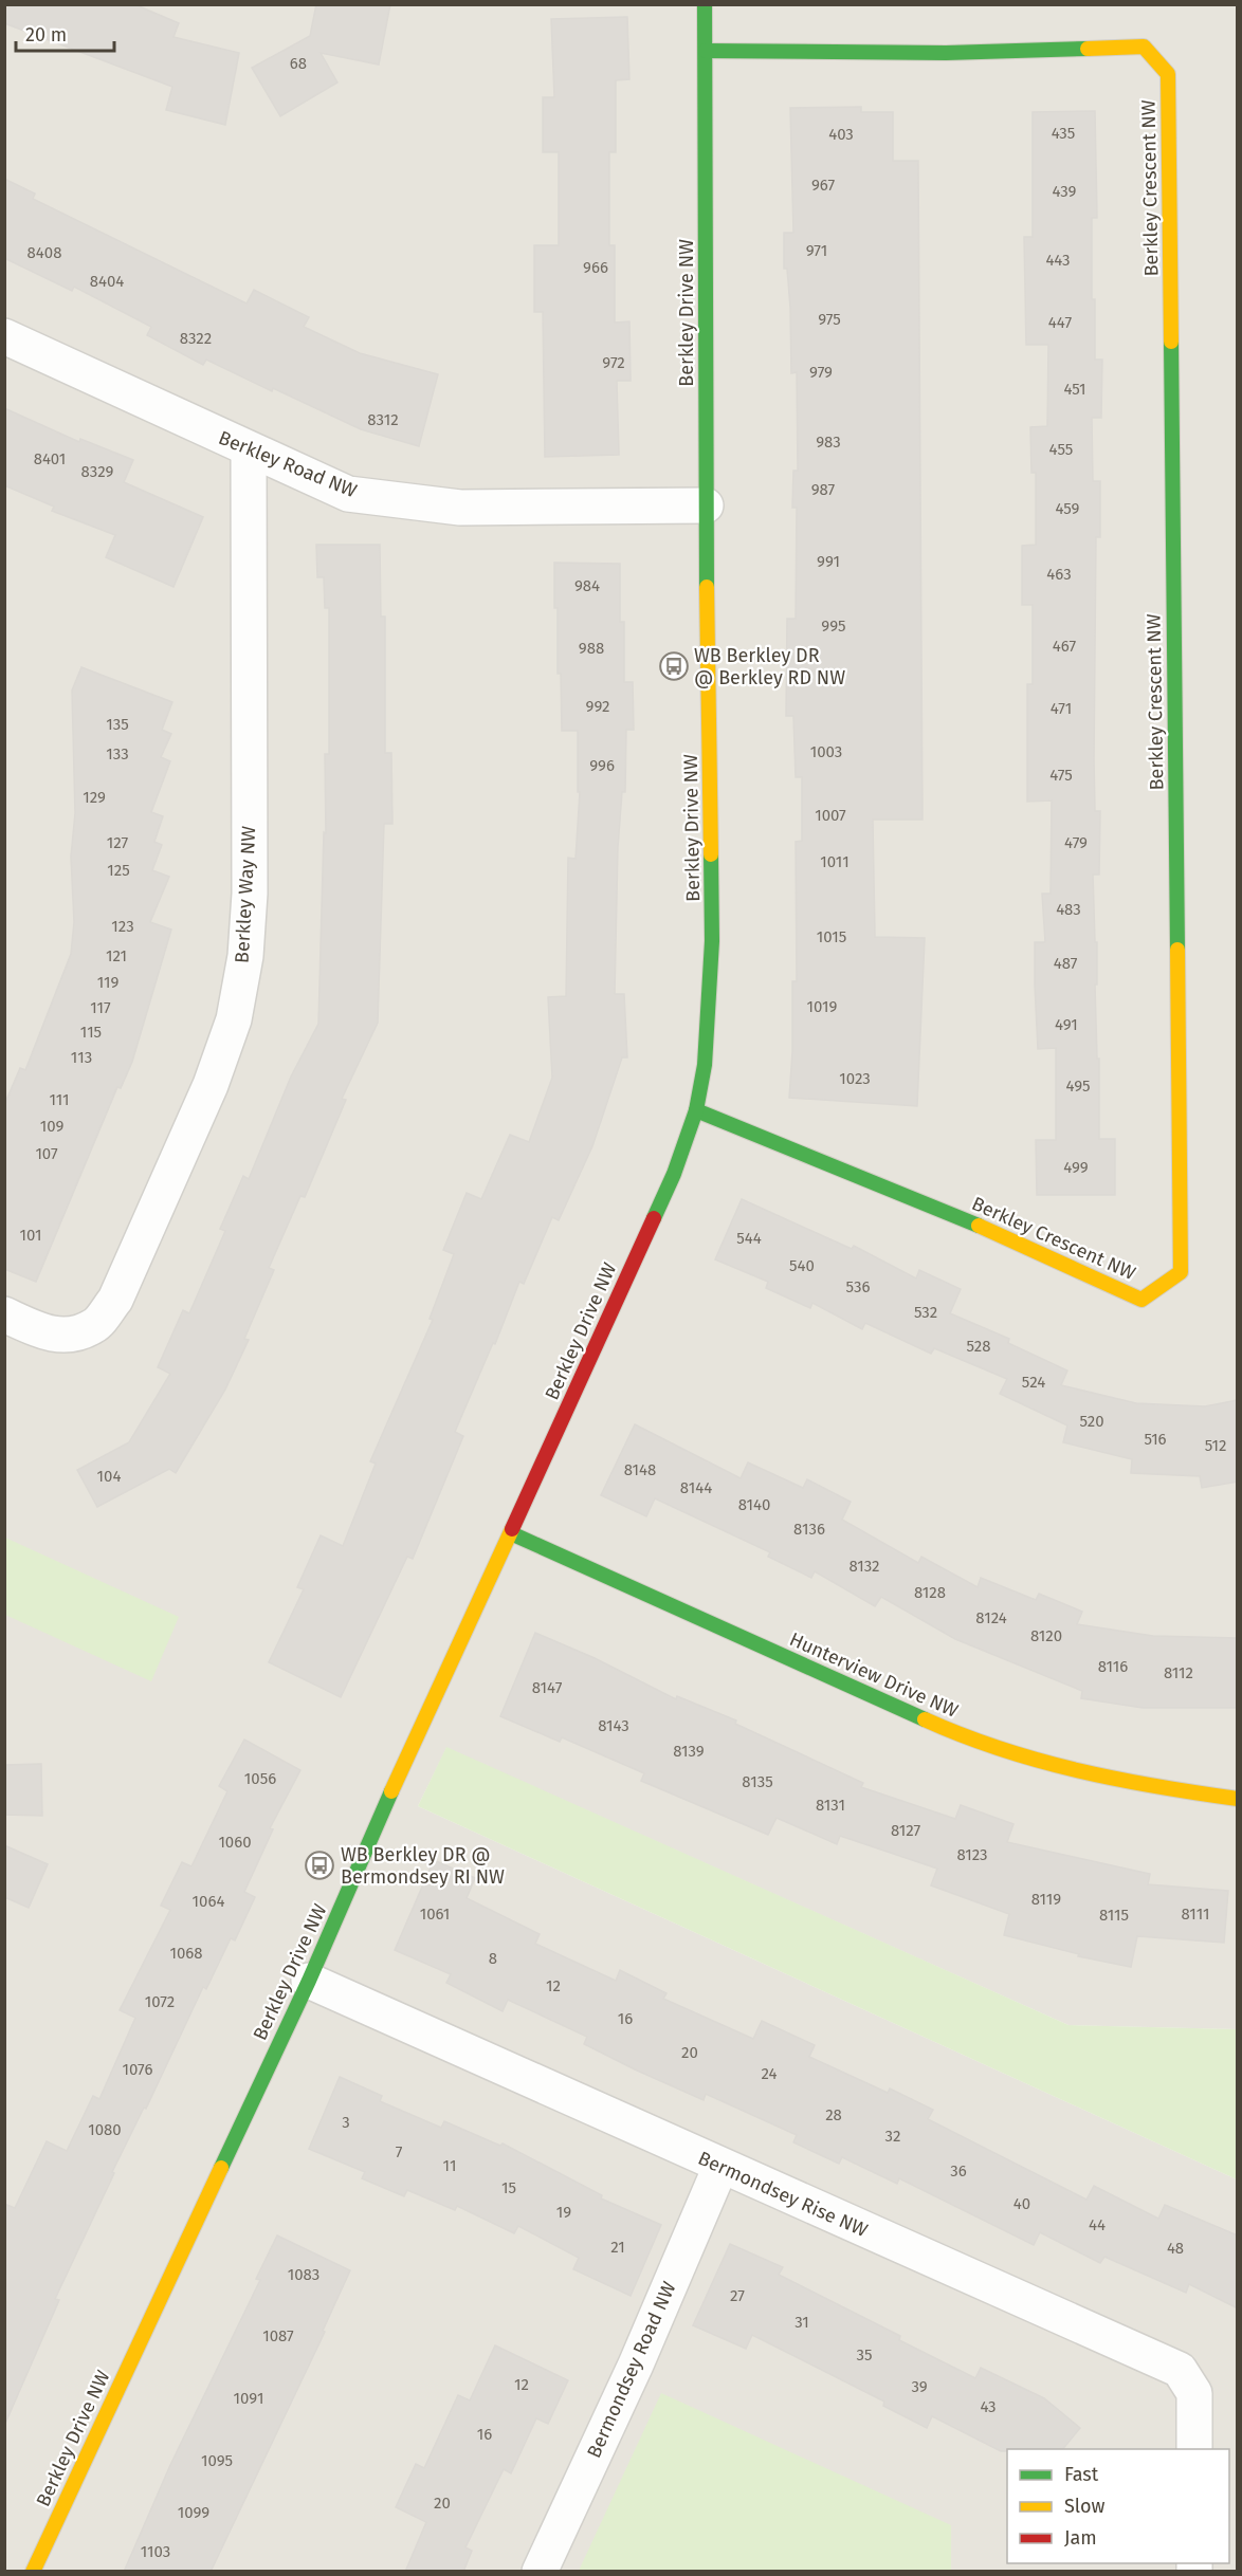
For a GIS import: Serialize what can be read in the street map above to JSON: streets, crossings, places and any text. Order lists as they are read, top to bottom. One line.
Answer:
{"streets":{"street":["Berkley Crescent NW","Berkley Drive NW","Berkley Road NW","Berkley Way NW","Hunterview Drive NW","Bermondsey Rise NW","Bermondsey Road NW"]},"crossings":[["Berkley Crescent NW","Berkley Drive NW"],["Berkley Drive NW","Berkley Road NW"],["Berkley Drive NW","Hunterview Drive NW"],["Berkley Drive NW","Bermondsey Rise NW"],["Berkley Road NW","Berkley Way NW"],["Bermondsey Rise NW","Bermondsey Road NW"]],"places":{"bus stop":["WB Berkley DR @ Berkley RD NW","WB Berkley DR @ Bermondsey RI NW"]},"house_numbers":["68","435","403","967","439","971","8408","443","966","8404","975","447","8322","972","979","451","8312","983","455","8401","8329","987","459","991","463","984","995","467","988","992","471","135","1003","133","996","475","129","1007","127","479","1011","125","483","123","1015","121","487","119","1019","117","491","115","113","1023","495","111","109","107","499","101","544","540","536","532","528","524","520","516","512","8148","104","8144","8140","8136","8132","8128","8124","8120","8116","8112","8147","8143","8139","1056","8135","8131","8127","1060","8123","8119","1064","1061","8111","8115","1068","8","12","1072","16","20","1076","24","28","3","1080","32","7","11","36","15","40","19","44","21","48","1083","27","31","1087","35","12","39","1091","43","16","1095","20","1099","1103"],"legend":["Fast","Slow","Jam"],"scale_bar":"20 m"}
